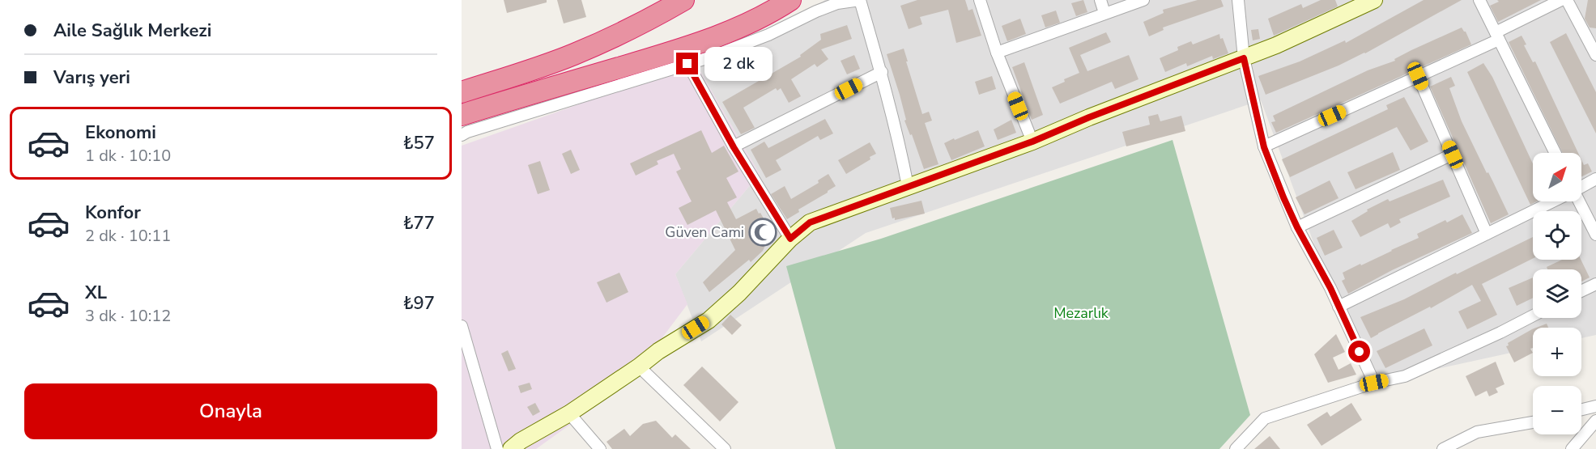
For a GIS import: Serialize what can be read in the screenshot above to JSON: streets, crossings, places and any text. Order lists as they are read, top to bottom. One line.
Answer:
{"parks":["Mezarlık"],"places":{"mosque":["Güven Cami"]},"north":"top right","page":{"banner":["Aile Sağlık Merkezi","Varış yeri"],"bubble":"2 dk","list":[{"name":"Ekonomi","note":"1 dk · 10:10","value":"₺57"},{"name":"Konfor","note":"2 dk · 10:11","value":"₺77"},{"name":"XL","note":"3 dk · 10:12","value":"₺97"}],"map_buttons":["+","−"],"buttons":"Onayla"}}
